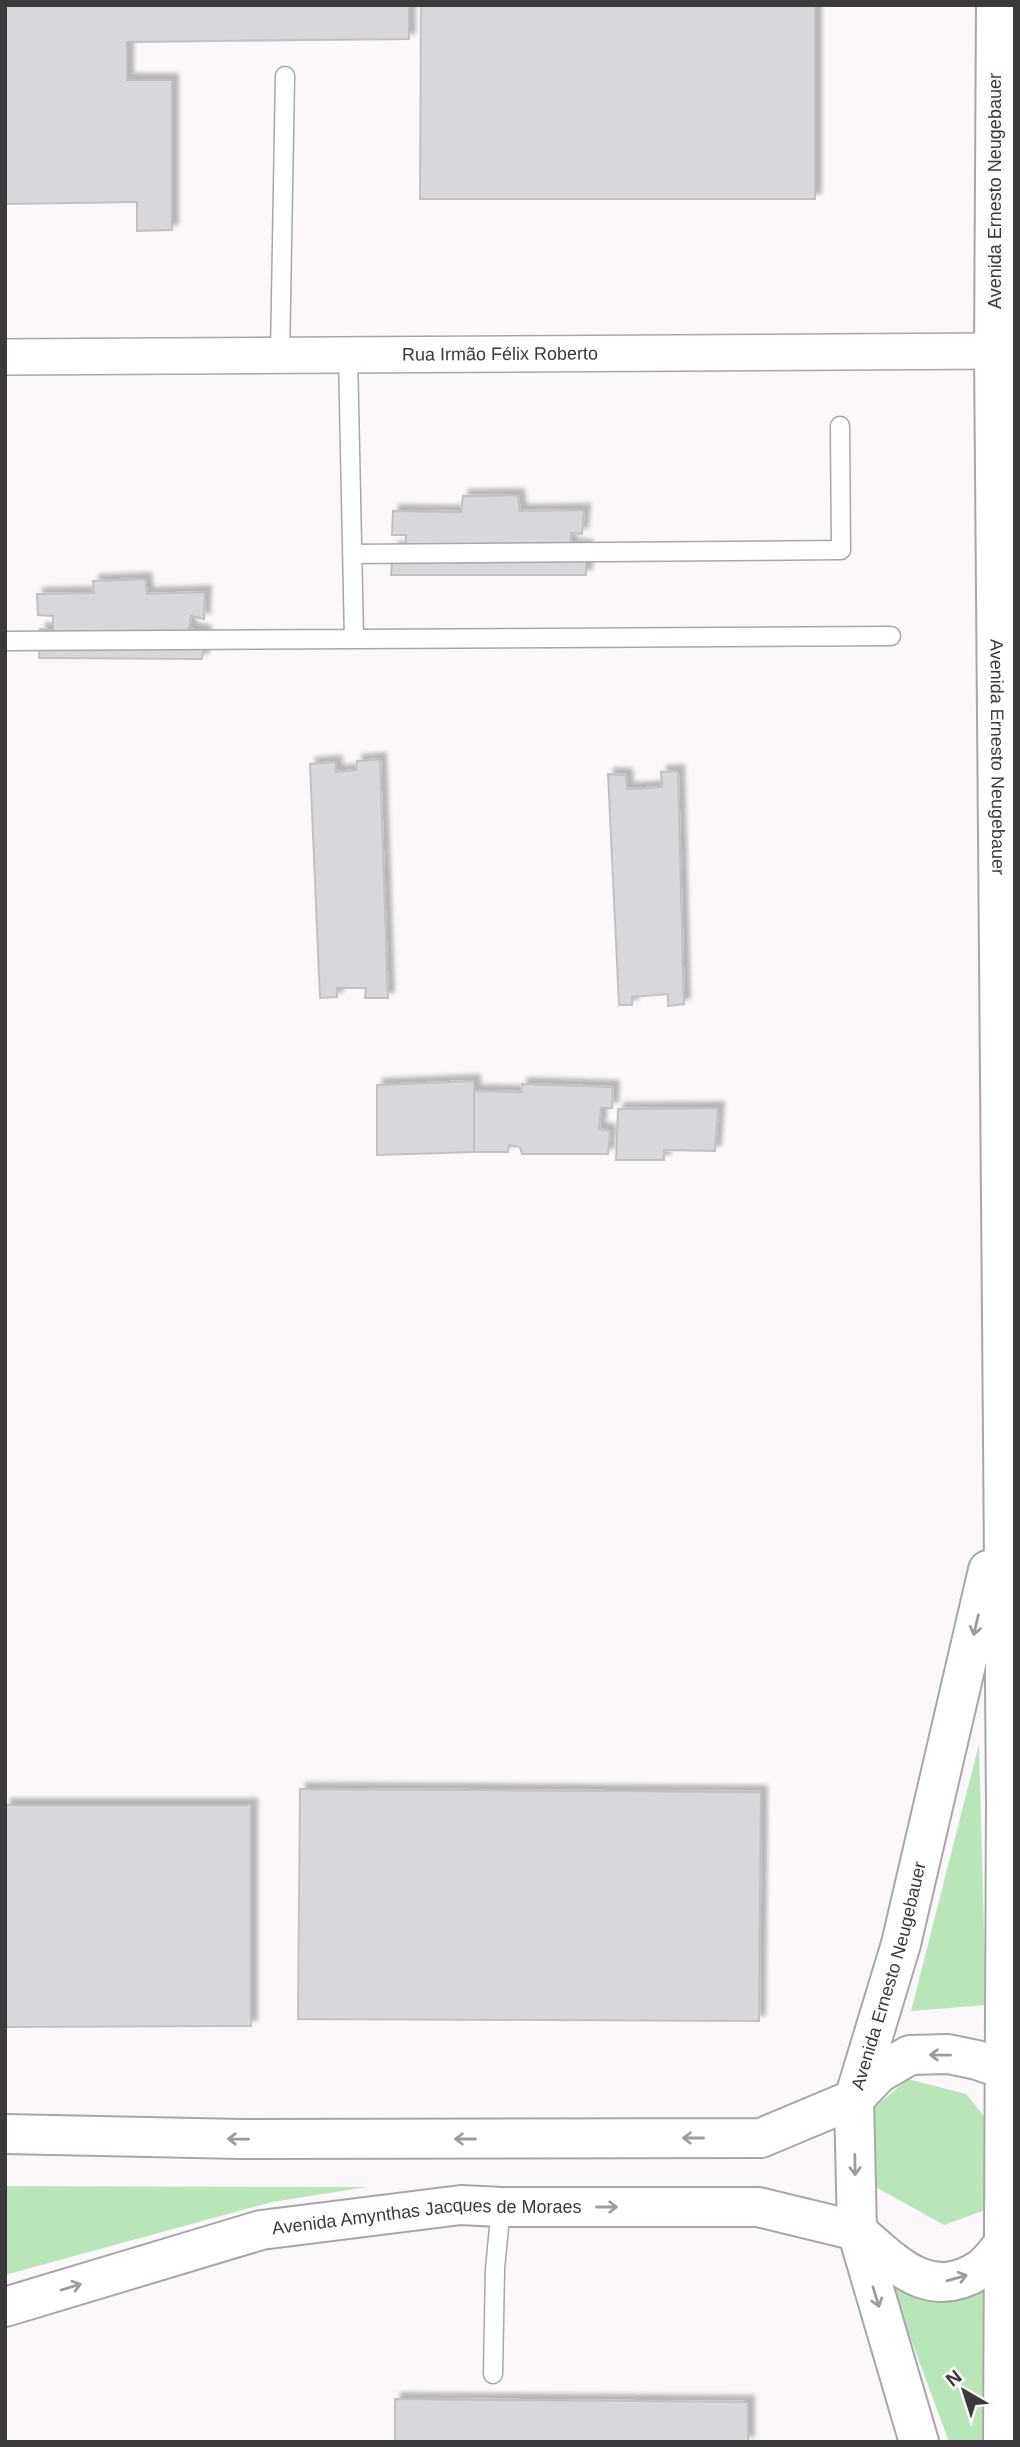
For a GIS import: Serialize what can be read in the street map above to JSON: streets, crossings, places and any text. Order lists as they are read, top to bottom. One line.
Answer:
{"streets":{"main road":["Avenida Ernesto Neugebauer","Avenida Amynthas Jacques de Moraes"],"street":["Rua Irmão Félix Roberto"]},"crossings":[["Avenida Ernesto Neugebauer","Rua Irmão Félix Roberto"],["Avenida Ernesto Neugebauer","Avenida Amynthas Jacques de Moraes"]],"north":"top left"}
